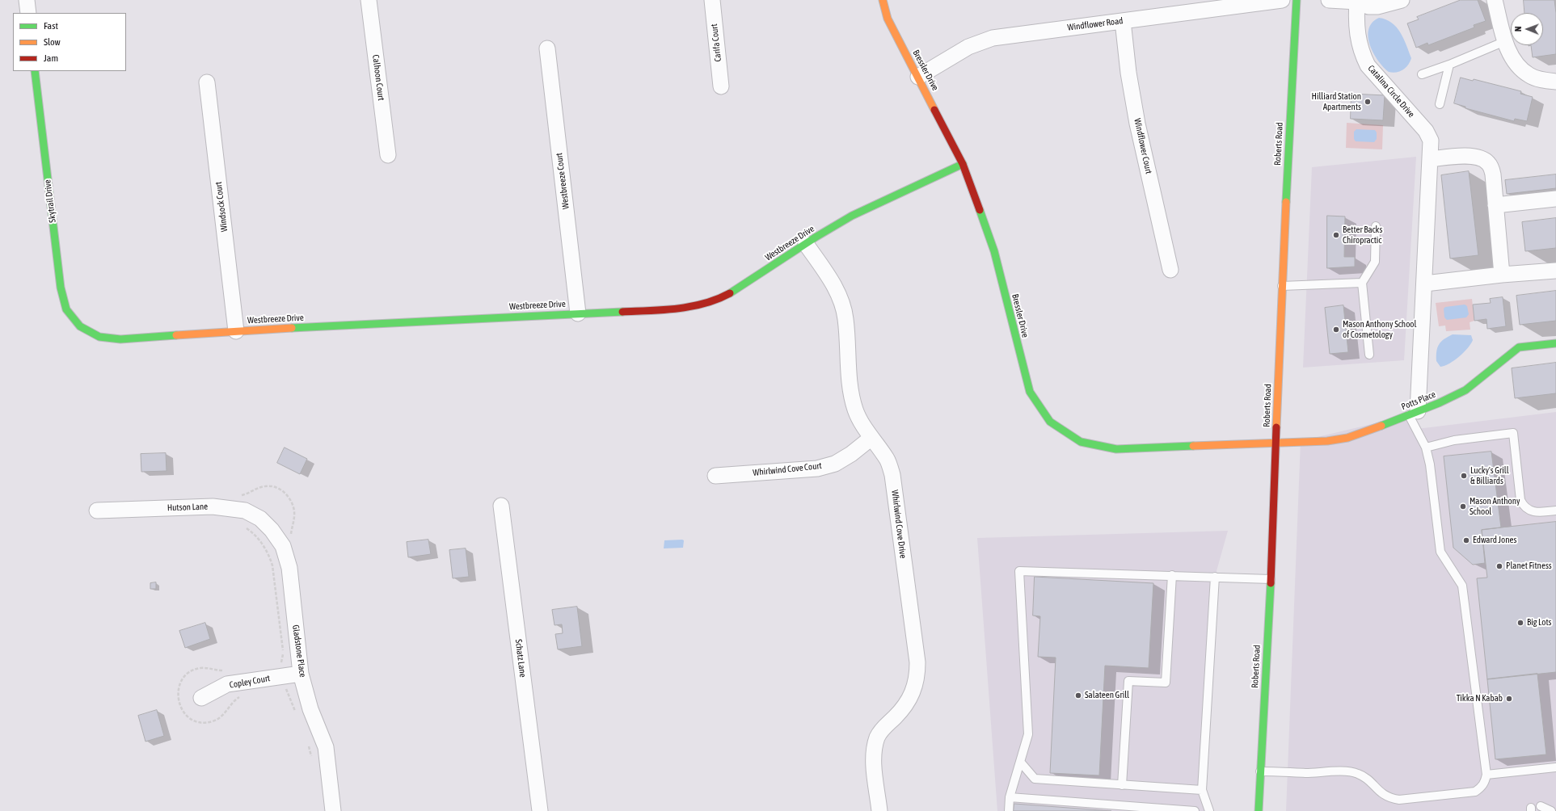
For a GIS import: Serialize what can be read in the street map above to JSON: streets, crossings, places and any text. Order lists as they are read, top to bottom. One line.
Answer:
{"streets":{"street":["Windflower Road","Carifa Court","Bressler Drive","Calhoon Court","Catalina Circle Drive","Roberts Road","Windflower Court","Westbreeze Court","Skytrail Drive","Windsock Court","Westbreeze Drive","Potts Place","Whirlwind Cove Court","Hutson Lane","Whirlwind Cove Drive","Gladstone Place","Schatz Lane","Copley Court"]},"crossings":[["Windflower Road","Bressler Drive"],["Windflower Road","Windflower Court"],["Bressler Drive","Roberts Road"],["Bressler Drive","Westbreeze Drive"],["Bressler Drive","Potts Place"],["Catalina Circle Drive","Potts Place"],["Roberts Road","Potts Place"],["Westbreeze Court","Westbreeze Drive"],["Skytrail Drive","Westbreeze Drive"],["Windsock Court","Westbreeze Drive"],["Westbreeze Drive","Whirlwind Cove Drive"],["Whirlwind Cove Court","Whirlwind Cove Drive"],["Hutson Lane","Gladstone Place"],["Gladstone Place","Copley Court"]],"places":["Hilliard Station Apartments","Better Backs Chiropractic","Mason Anthony School of Cosmetology","Lucky's Grill & Billiards","Mason Anthony School","Edward Jones","Planet Fitness","Big Lots","Salateen Grill","Tikka N Kabab"],"legend":["Fast","Slow","Jam"],"north":"left"}
